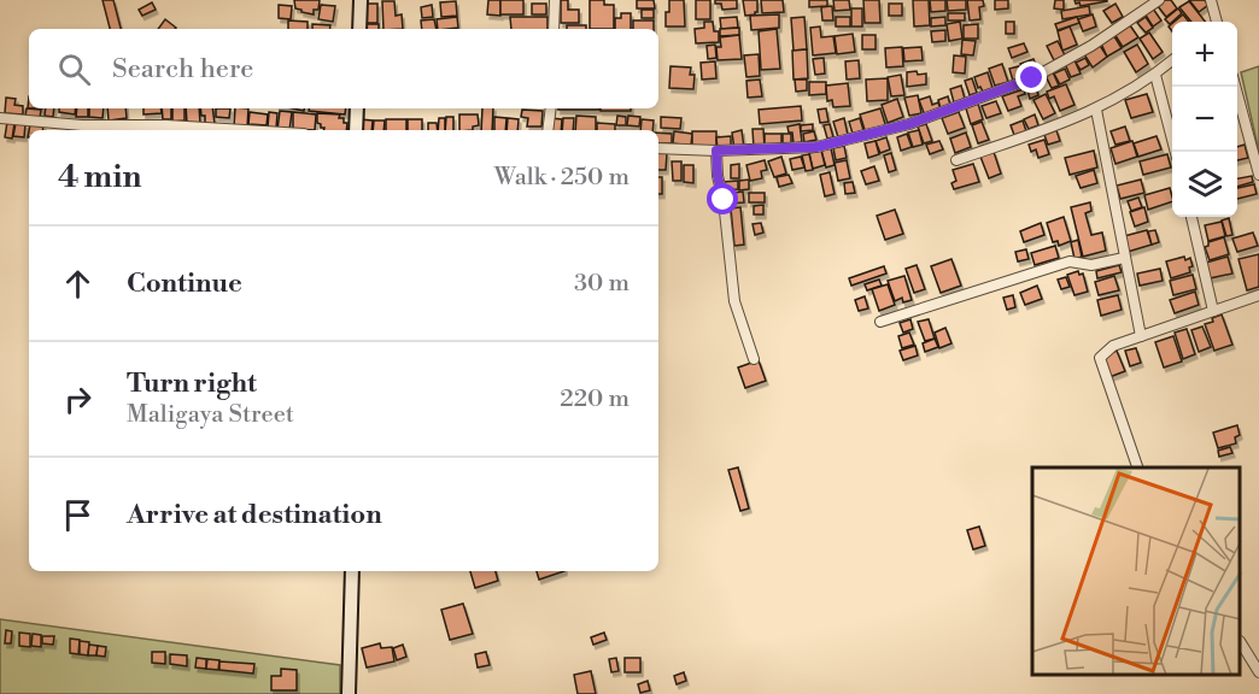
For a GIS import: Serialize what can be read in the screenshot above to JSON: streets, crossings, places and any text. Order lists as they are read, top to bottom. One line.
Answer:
{"page":{"map_buttons":["+","−"],"search":"Search here","heading":["4 min","Walk · 250 m"],"list":[["Continue","30 m"],["Turn right","Maligaya Street","220 m"],"Arrive at destination"]}}
